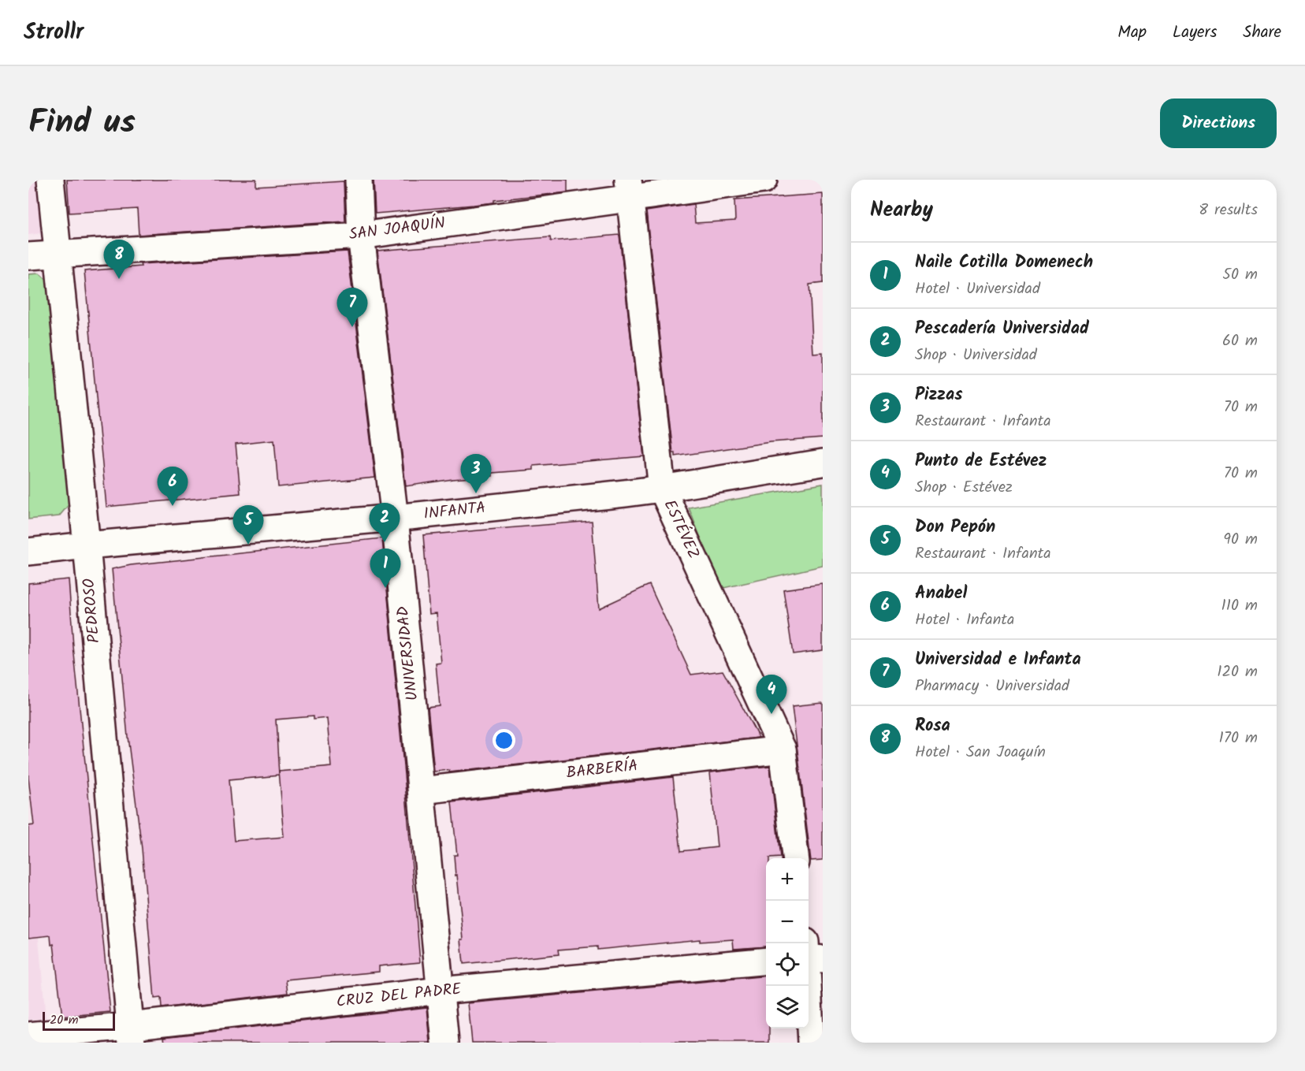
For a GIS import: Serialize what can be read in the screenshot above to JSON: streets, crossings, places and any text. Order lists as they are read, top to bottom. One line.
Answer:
{"streets":{"street":["SAN JOAQUÍN","INFANTA","ESTÉVEZ","PEDROSO","UNIVERSIDAD","BARBERÍA","CRUZ DEL PADRE"]},"crossings":[["SAN JOAQUÍN","ESTÉVEZ"],["SAN JOAQUÍN","PEDROSO"],["SAN JOAQUÍN","UNIVERSIDAD"],["INFANTA","ESTÉVEZ"],["INFANTA","PEDROSO"],["INFANTA","UNIVERSIDAD"],["ESTÉVEZ","BARBERÍA"],["PEDROSO","CRUZ DEL PADRE"],["UNIVERSIDAD","BARBERÍA"],["UNIVERSIDAD","CRUZ DEL PADRE"]],"scale_bar":"20 m","page":{"header":"Strollr","nav":["Map","Layers","Share"],"title":"Find us","buttons":"Directions","heading":["Nearby","8 results"],"pins":["8","7","3","6","2","5","1","4"],"list":[{"mark":"1","name":"Naile Cotilla Domenech","note":"Hotel · Universidad","value":"50 m"},{"mark":"2","name":"Pescadería Universidad","note":"Shop · Universidad","value":"60 m"},{"mark":"3","name":"Pizzas","note":"Restaurant · Infanta","value":"70 m"},{"mark":"4","name":"Punto de Estévez","note":"Shop · Estévez","value":"70 m"},{"mark":"5","name":"Don Pepón","note":"Restaurant · Infanta","value":"90 m"},{"mark":"6","name":"Anabel","note":"Hotel · Infanta","value":"110 m"},{"mark":"7","name":"Universidad e Infanta","note":"Pharmacy · Universidad","value":"120 m"},{"mark":"8","name":"Rosa","note":"Hotel · San Joaquín","value":"170 m"}],"map_buttons":["+","−"],"scale":"20 m"}}
